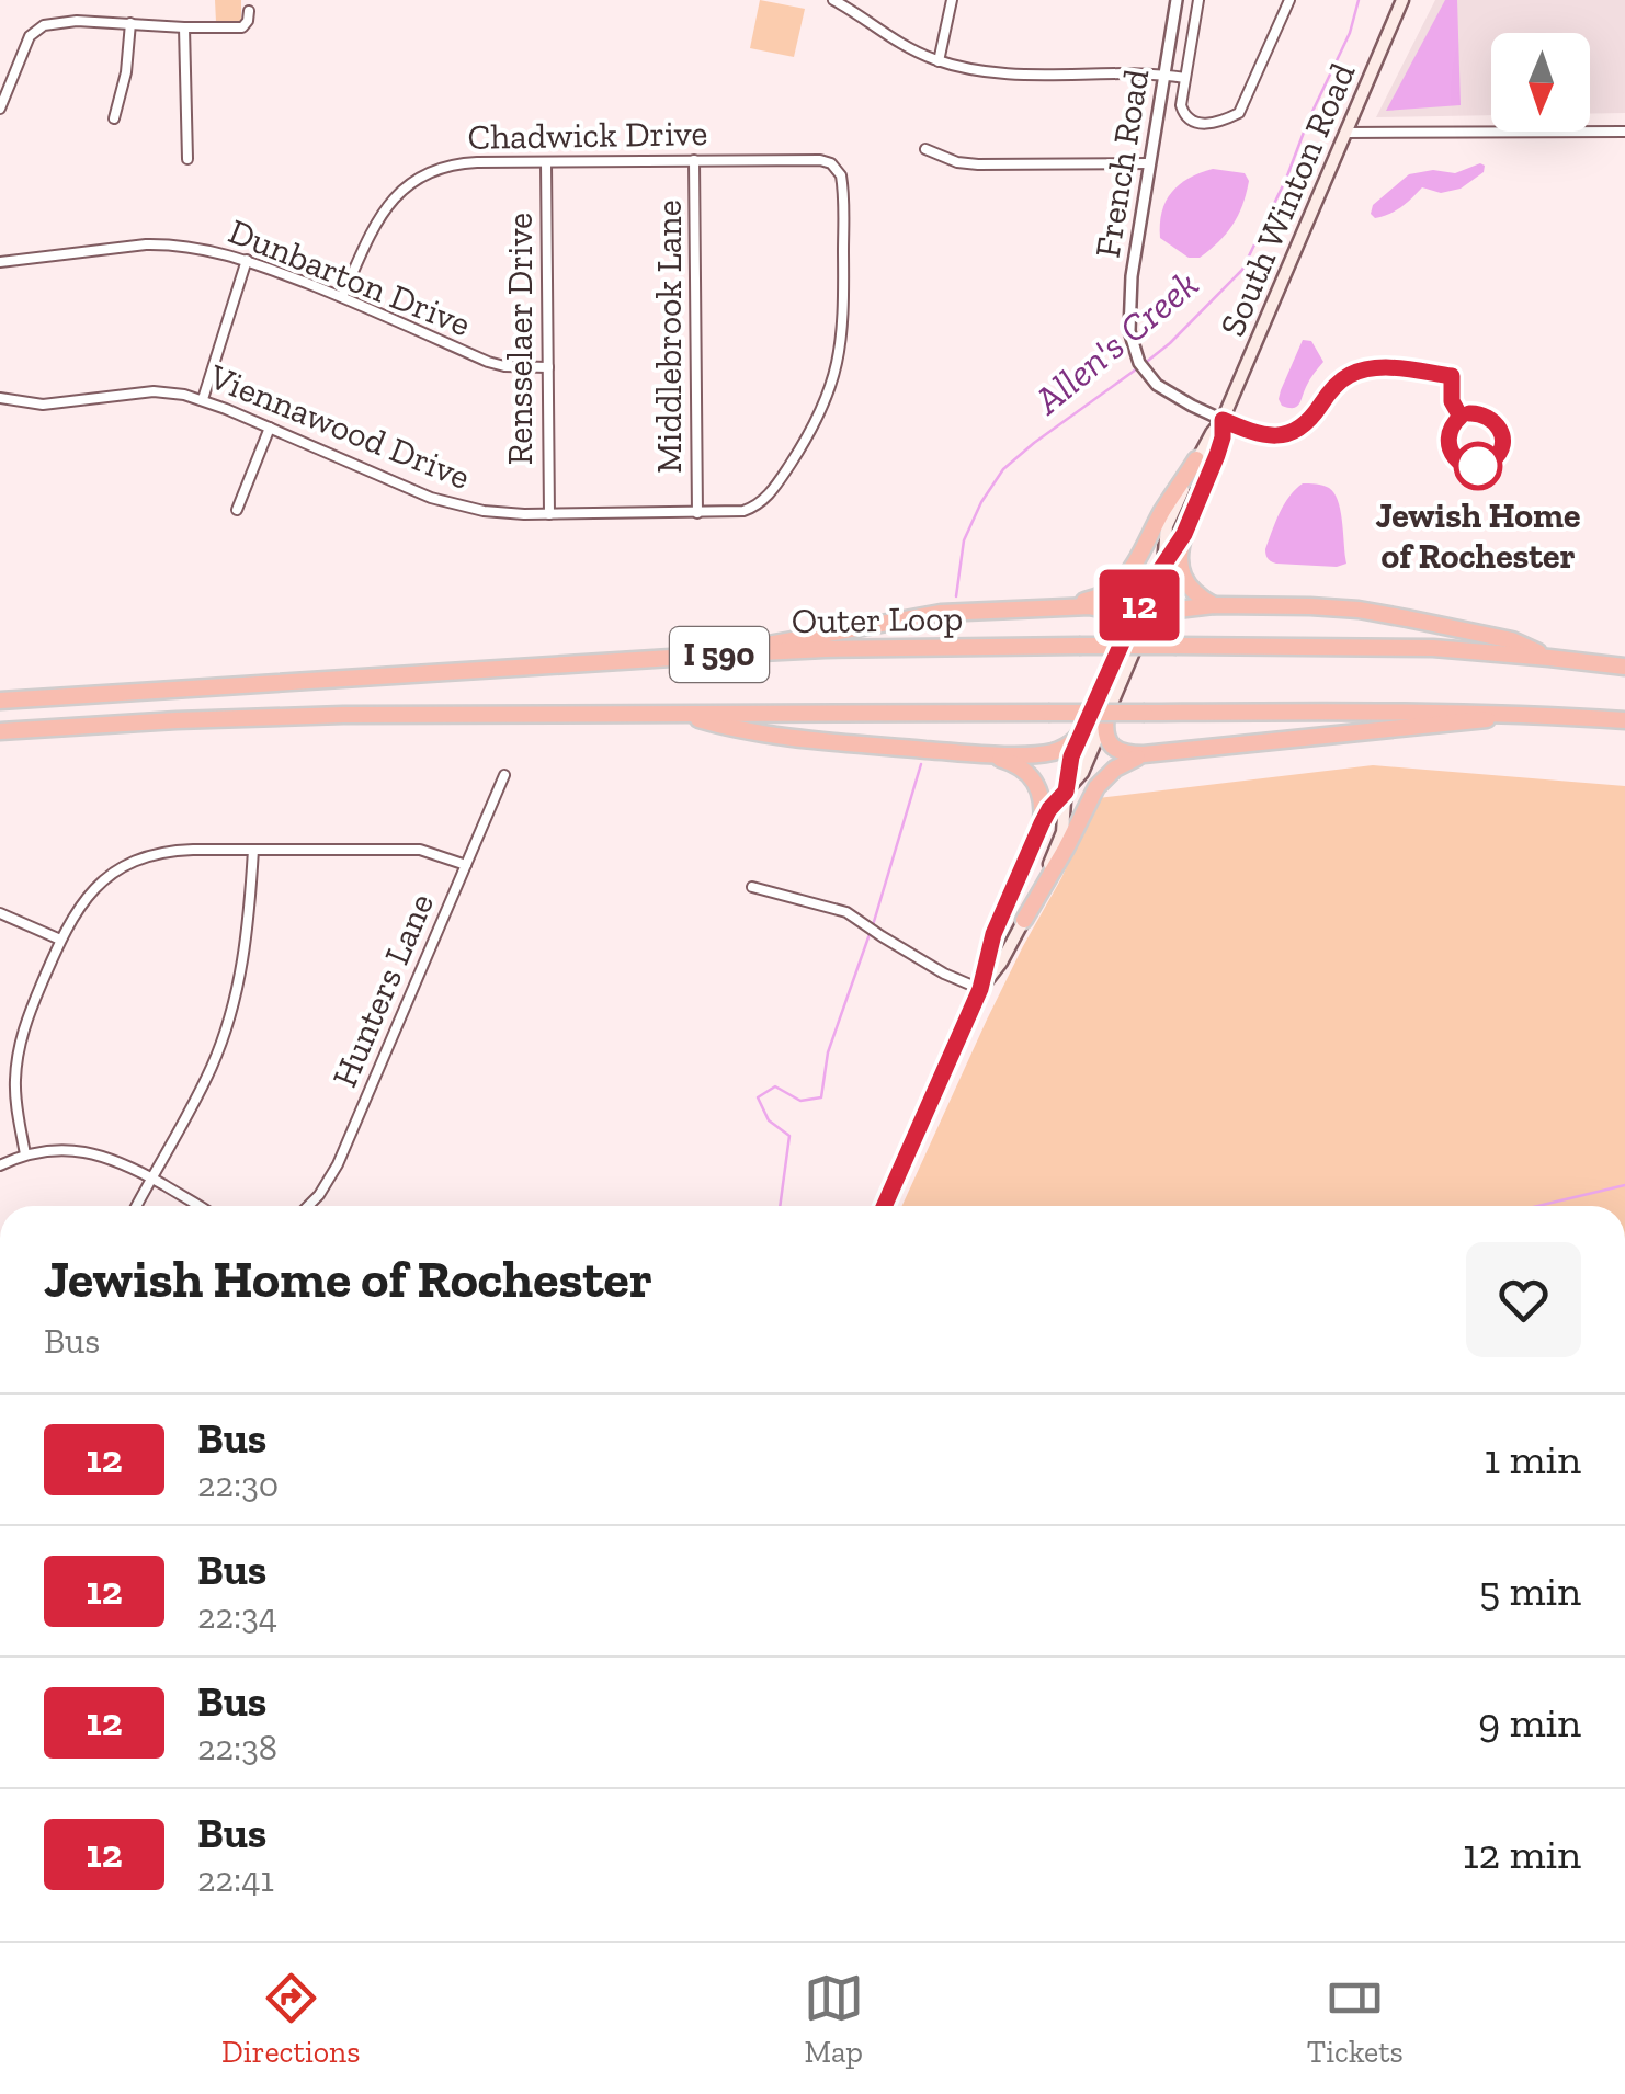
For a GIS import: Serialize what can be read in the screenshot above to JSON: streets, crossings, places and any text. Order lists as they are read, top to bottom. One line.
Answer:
{"streets":{"highway":["Outer Loop","I 590"],"main road":["South Winton Road"],"street":["Chadwick Drive","French Road","Dunbarton Drive","Middlebrook Lane","Rensselaer Drive","Viennawood Drive","Hunters Lane"]},"crossings":[["Chadwick Drive","Dunbarton Drive"],["Chadwick Drive","Middlebrook Lane"],["Chadwick Drive","Rensselaer Drive"],["Chadwick Drive","Viennawood Drive"],["French Road","South Winton Road"],["Dunbarton Drive","Rensselaer Drive"],["Middlebrook Lane","Viennawood Drive"],["Rensselaer Drive","Viennawood Drive"]],"water":["Allen's Creek"],"places":["Jewish Home of Rochester"],"lines":["bus line 12"],"north":"bottom","page":{"on_map":"12","heading":["Jewish Home of Rochester","Bus"],"list":[{"mark":"12","name":"Bus","note":"22:30","value":"1 min"},{"mark":"12","name":"Bus","note":"22:34","value":"5 min"},{"mark":"12","name":"Bus","note":"22:38","value":"9 min"},{"mark":"12","name":"Bus","note":"22:41","value":"12 min"}],"tabs":["Directions","Map","Tickets"]}}
